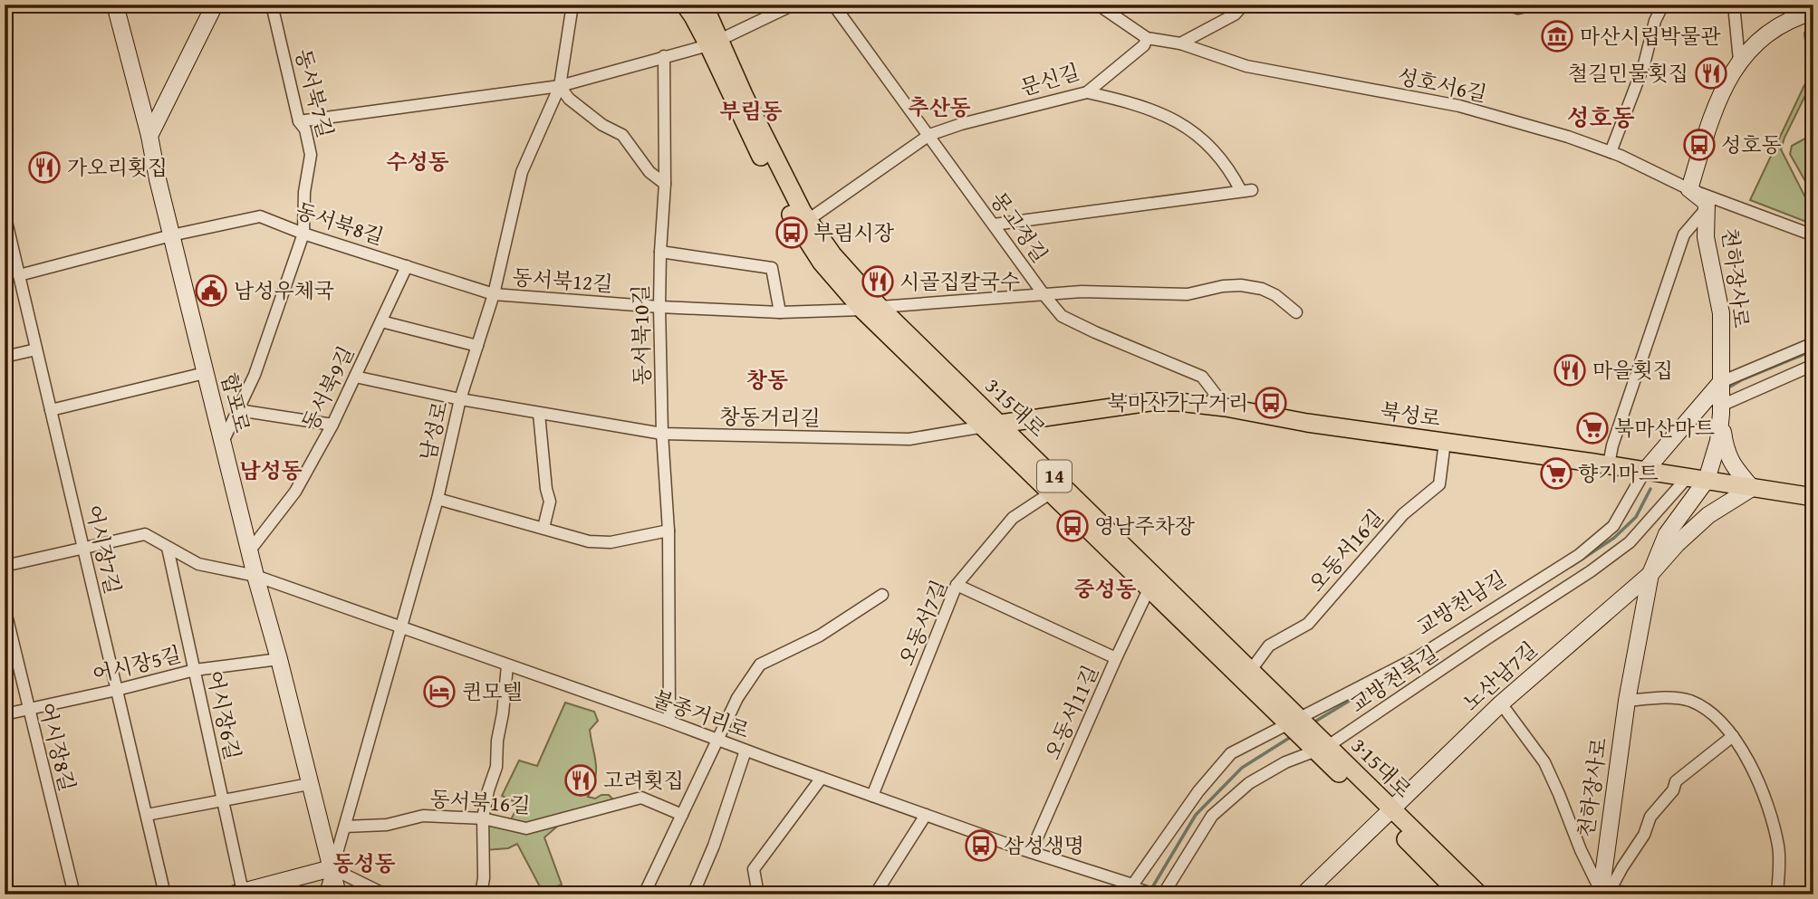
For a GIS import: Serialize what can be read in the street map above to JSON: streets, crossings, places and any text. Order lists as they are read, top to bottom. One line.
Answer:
{"streets":{"main road":["천하장사로","합포로","3·15대로","북성로","14","교방천남길","노산남7길"],"street":["문신길","성호서6길","동서북7길","동서북8길","몽고정길","동서북12길","동서북10길","동서북9길","창동거리길","남성로","어시장7길","오동서16길","오동서7길","어시장5길","교방천북길","오동서11길","불종거리로","어시장6길","어시장8길","동서북16길"]},"crossings":[["문신길","성호서6길"],["문신길","몽고정길"],["문신길","3·15대로"],["성호서6길","천하장사로"],["동서북7길","동서북8길"],["동서북7길","합포로"],["동서북8길","동서북12길"],["동서북8길","동서북9길"],["동서북8길","합포로"],["동서북8길","남성로"],["동서북8길","어시장7길"],["몽고정길","동서북12길"],["몽고정길","북성로"],["천하장사로","북성로"],["천하장사로","교방천남길"],["천하장사로","노산남7길"],["동서북12길","동서북10길"],["동서북12길","3·15대로"],["동서북12길","남성로"],["동서북10길","창동거리길"],["동서북10길","불종거리로"],["동서북9길","합포로"],["동서북9길","창동거리길"],["합포로","남성로"],["합포로","어시장5길"],["합포로","불종거리로"],["3·15대로","북성로"],["3·15대로","창동거리길"],["3·15대로","오동서16길"],["3·15대로","교방천남길"],["3·15대로","오동서7길"],["3·15대로","노산남7길"],["3·15대로","교방천북길"],["3·15대로","오동서11길"],["북성로","창동거리길"],["북성로","오동서16길"],["북성로","교방천남길"],["북성로","노산남7길"],["북성로","교방천북길"],["창동거리길","남성로"],["남성로","불종거리로"],["남성로","동서북16길"],["어시장7길","어시장5길"],["어시장7길","불종거리로"],["교방천남길","불종거리로"],["오동서7길","불종거리로"],["어시장5길","어시장6길"],["어시장5길","어시장8길"],["오동서11길","불종거리로"],["불종거리로","어시장6길"]],"districts":["추산동","부림동","성호동","수성동","창동","남성동","중성동","동성동"],"places":{"museum":["마산시립박물관"],"restaurant":["철길민물횟집","가오리횟집","시골집칼국수","마을횟집","고려횟집"],"bus stop":["성호동","부림시장","북마산가구거리","영남주차장","삼성생명"],"public building":["남성우체국"],"supermarket":["북마산마트","향기마트"],"hotel":["퀸모텔"]}}
